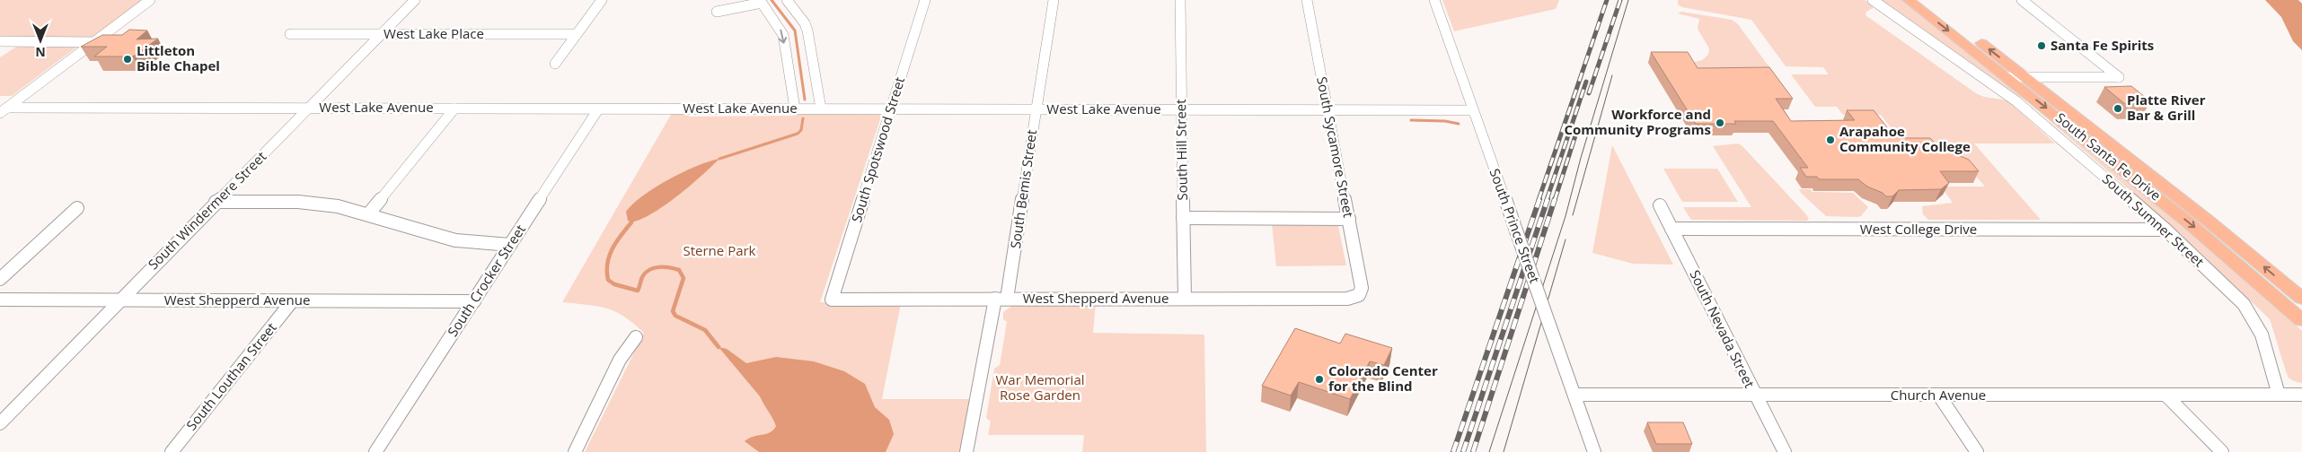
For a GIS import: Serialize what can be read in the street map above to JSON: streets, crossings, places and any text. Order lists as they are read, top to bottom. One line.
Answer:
{"streets":{"highway":["South Santa Fe Drive"],"street":["West Lake Place","West Lake Avenue","South Sycamore Street","South Spotswood Street","South Hill Street","South Bemis Street","South Windermere Street","South Sumner Street","South Prince Street","West College Drive","South Crocker Street","West Shepperd Avenue","South Nevada Street","South Louthan Street","Church Avenue"]},"crossings":[["West Lake Place","South Windermere Street"],["West Lake Avenue","South Sycamore Street"],["West Lake Avenue","South Spotswood Street"],["West Lake Avenue","South Hill Street"],["West Lake Avenue","South Bemis Street"],["West Lake Avenue","South Windermere Street"],["West Lake Avenue","South Prince Street"],["West Lake Avenue","South Crocker Street"],["South Sycamore Street","West Shepperd Avenue"],["South Spotswood Street","West Shepperd Avenue"],["South Hill Street","West Shepperd Avenue"],["South Bemis Street","West Shepperd Avenue"],["South Windermere Street","West Shepperd Avenue"],["South Sumner Street","West College Drive"],["South Sumner Street","Church Avenue"],["South Prince Street","Church Avenue"],["West College Drive","South Nevada Street"],["South Crocker Street","West Shepperd Avenue"],["West Shepperd Avenue","South Louthan Street"],["South Nevada Street","Church Avenue"]],"parks":["Sterne Park","War Memorial Rose Garden"],"places":["Santa Fe Spirits","Littleton Bible Chapel","Platte River Bar & Grill","Workforce and Community Programs","Arapahoe Community College","Colorado Center for the Blind"],"north":"bottom"}
